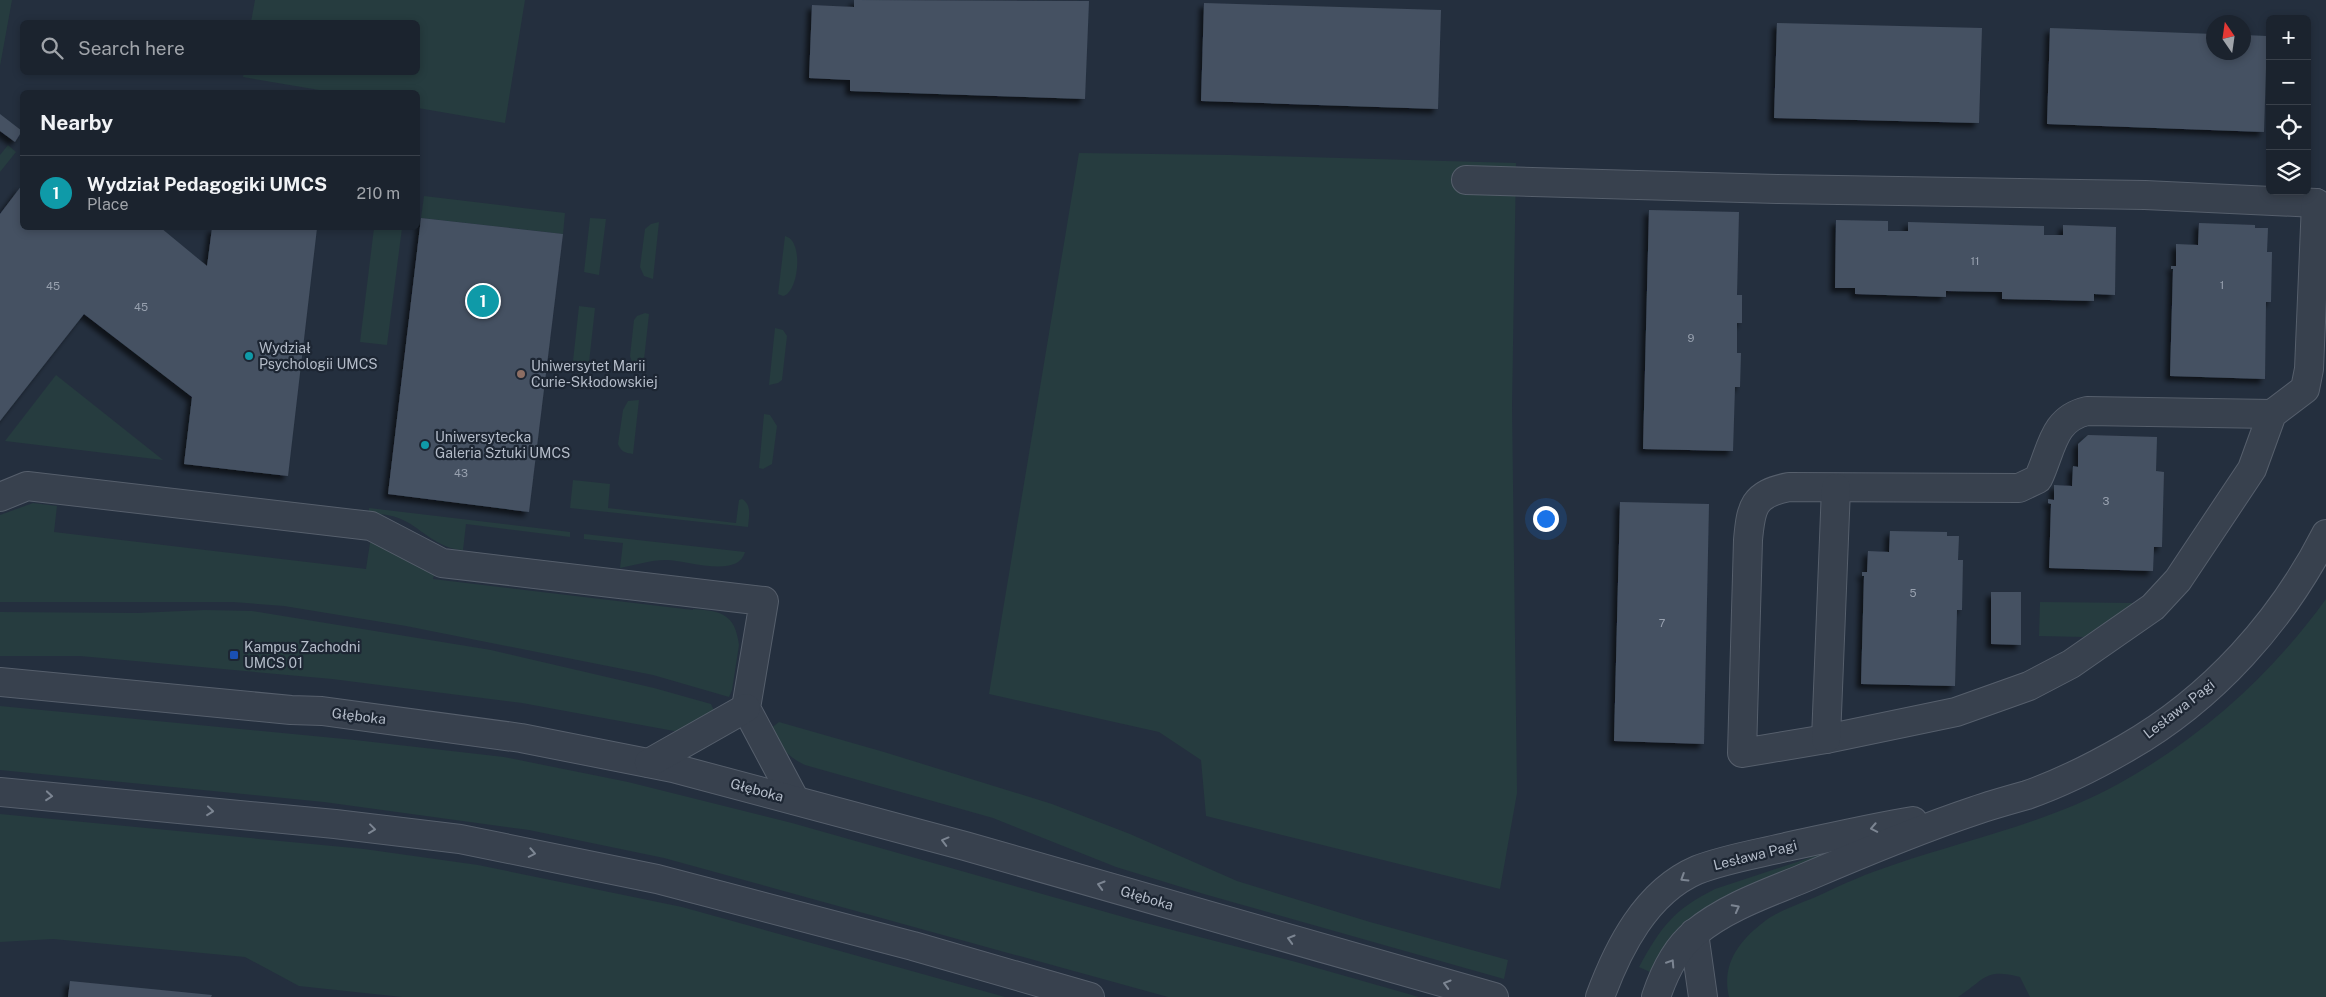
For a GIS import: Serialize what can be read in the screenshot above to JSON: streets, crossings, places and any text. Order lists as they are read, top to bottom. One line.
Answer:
{"streets":{"street":["Lesława Pagi","Głęboka"]},"places":{"other":["Wydział Psychologii UMCS","Uniwersytet Marii Curie-Skłodowskiej","Uniwersytecka Galeria Sztuki UMCS"],"transit":["Kampus Zachodni UMCS 01"]},"house_numbers":["11","1","45","45","9","43","3","5","7"],"north":"top","page":{"map_buttons":["+","−"],"search":"Search here","heading":"Nearby","list":[{"mark":"1","name":"Wydział Pedagogiki UMCS","note":"Place","value":"210 m"}],"pins":"1"}}
